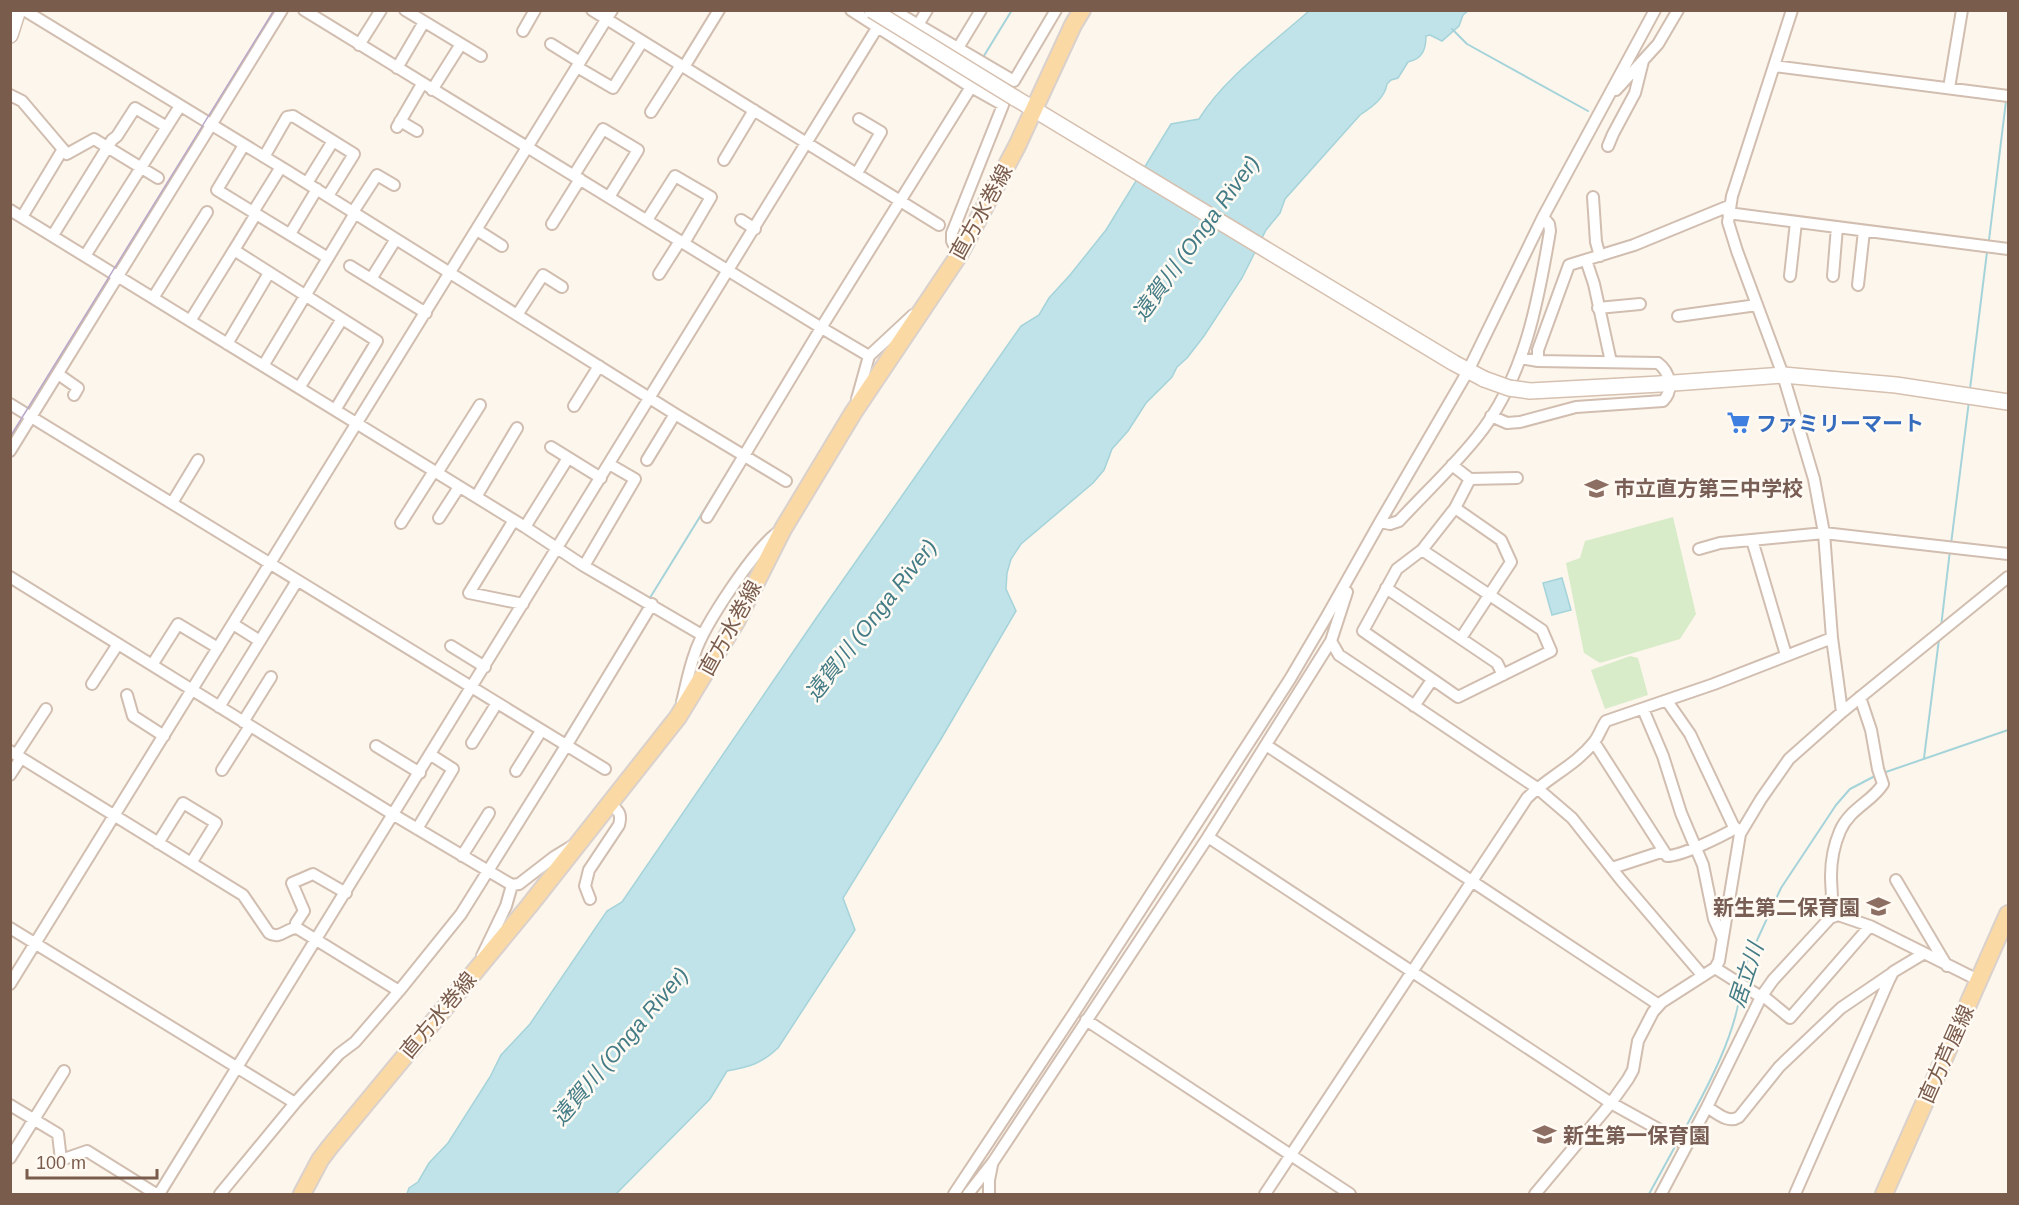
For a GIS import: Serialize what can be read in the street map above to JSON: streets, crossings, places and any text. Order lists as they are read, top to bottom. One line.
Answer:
{"streets":{"main road":["直方水巻線","直方芦屋線"]},"water":["遠賀川 (Onga River)","居立川"],"places":{"supermarket":["ファミリーマート"],"school or university":["市立直方第三中学校","新生第二保育園","新生第一保育園"]},"scale_bar":"100 m"}
